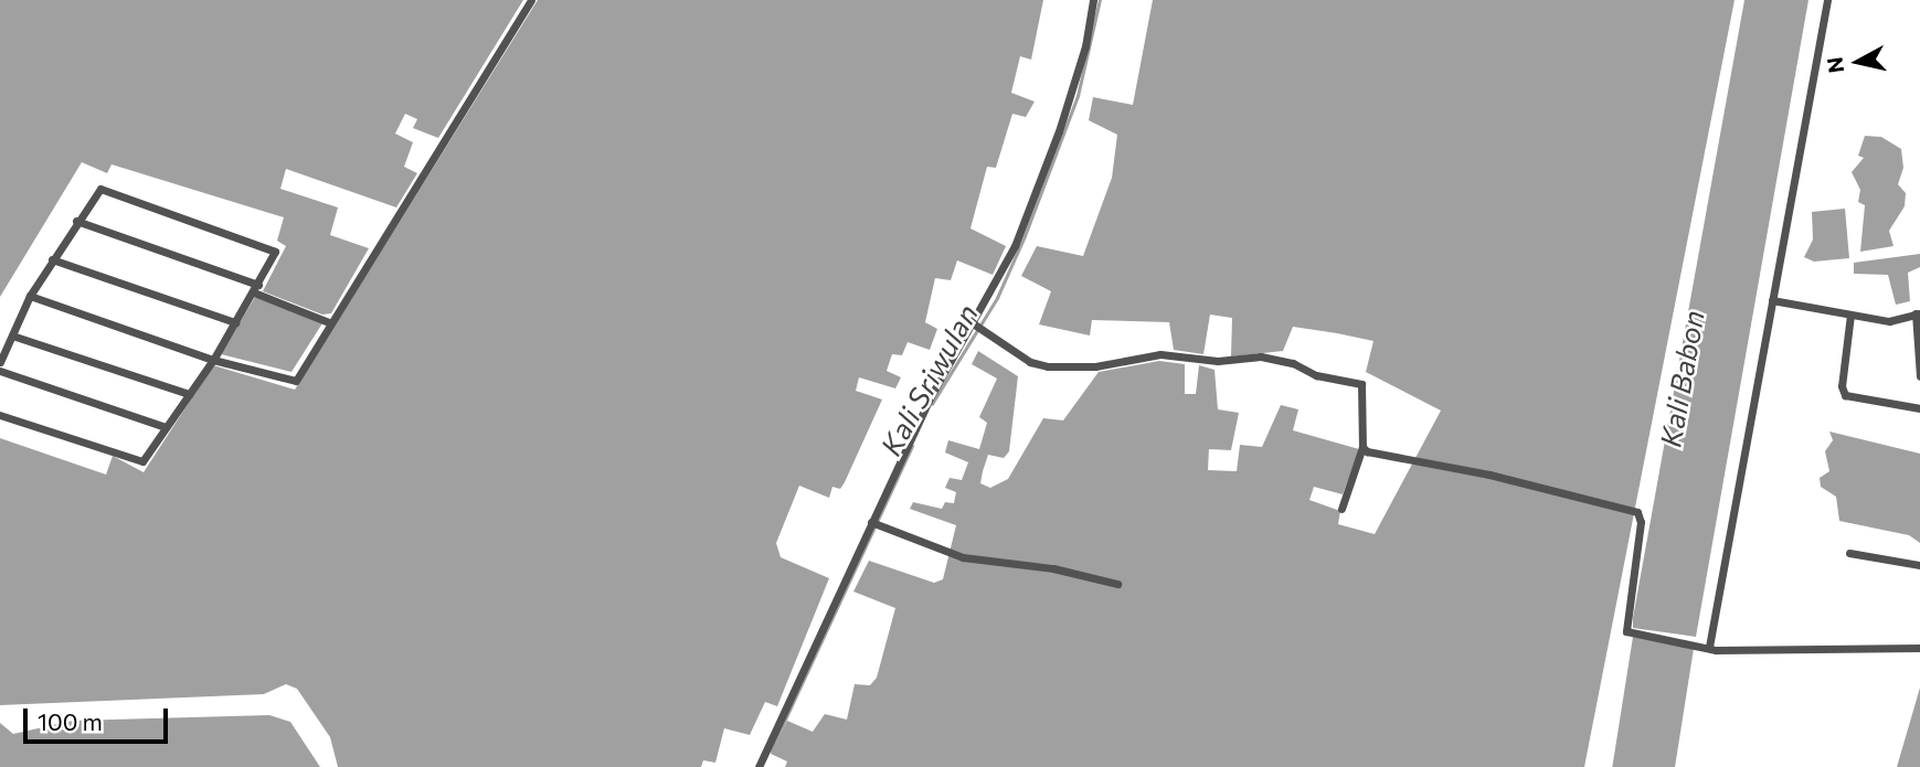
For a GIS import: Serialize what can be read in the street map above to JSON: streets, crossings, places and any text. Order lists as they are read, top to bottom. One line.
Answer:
{"water":["Kali Babon","Kali Sriwulan"],"scale_bar":"100 m","north":"left"}
